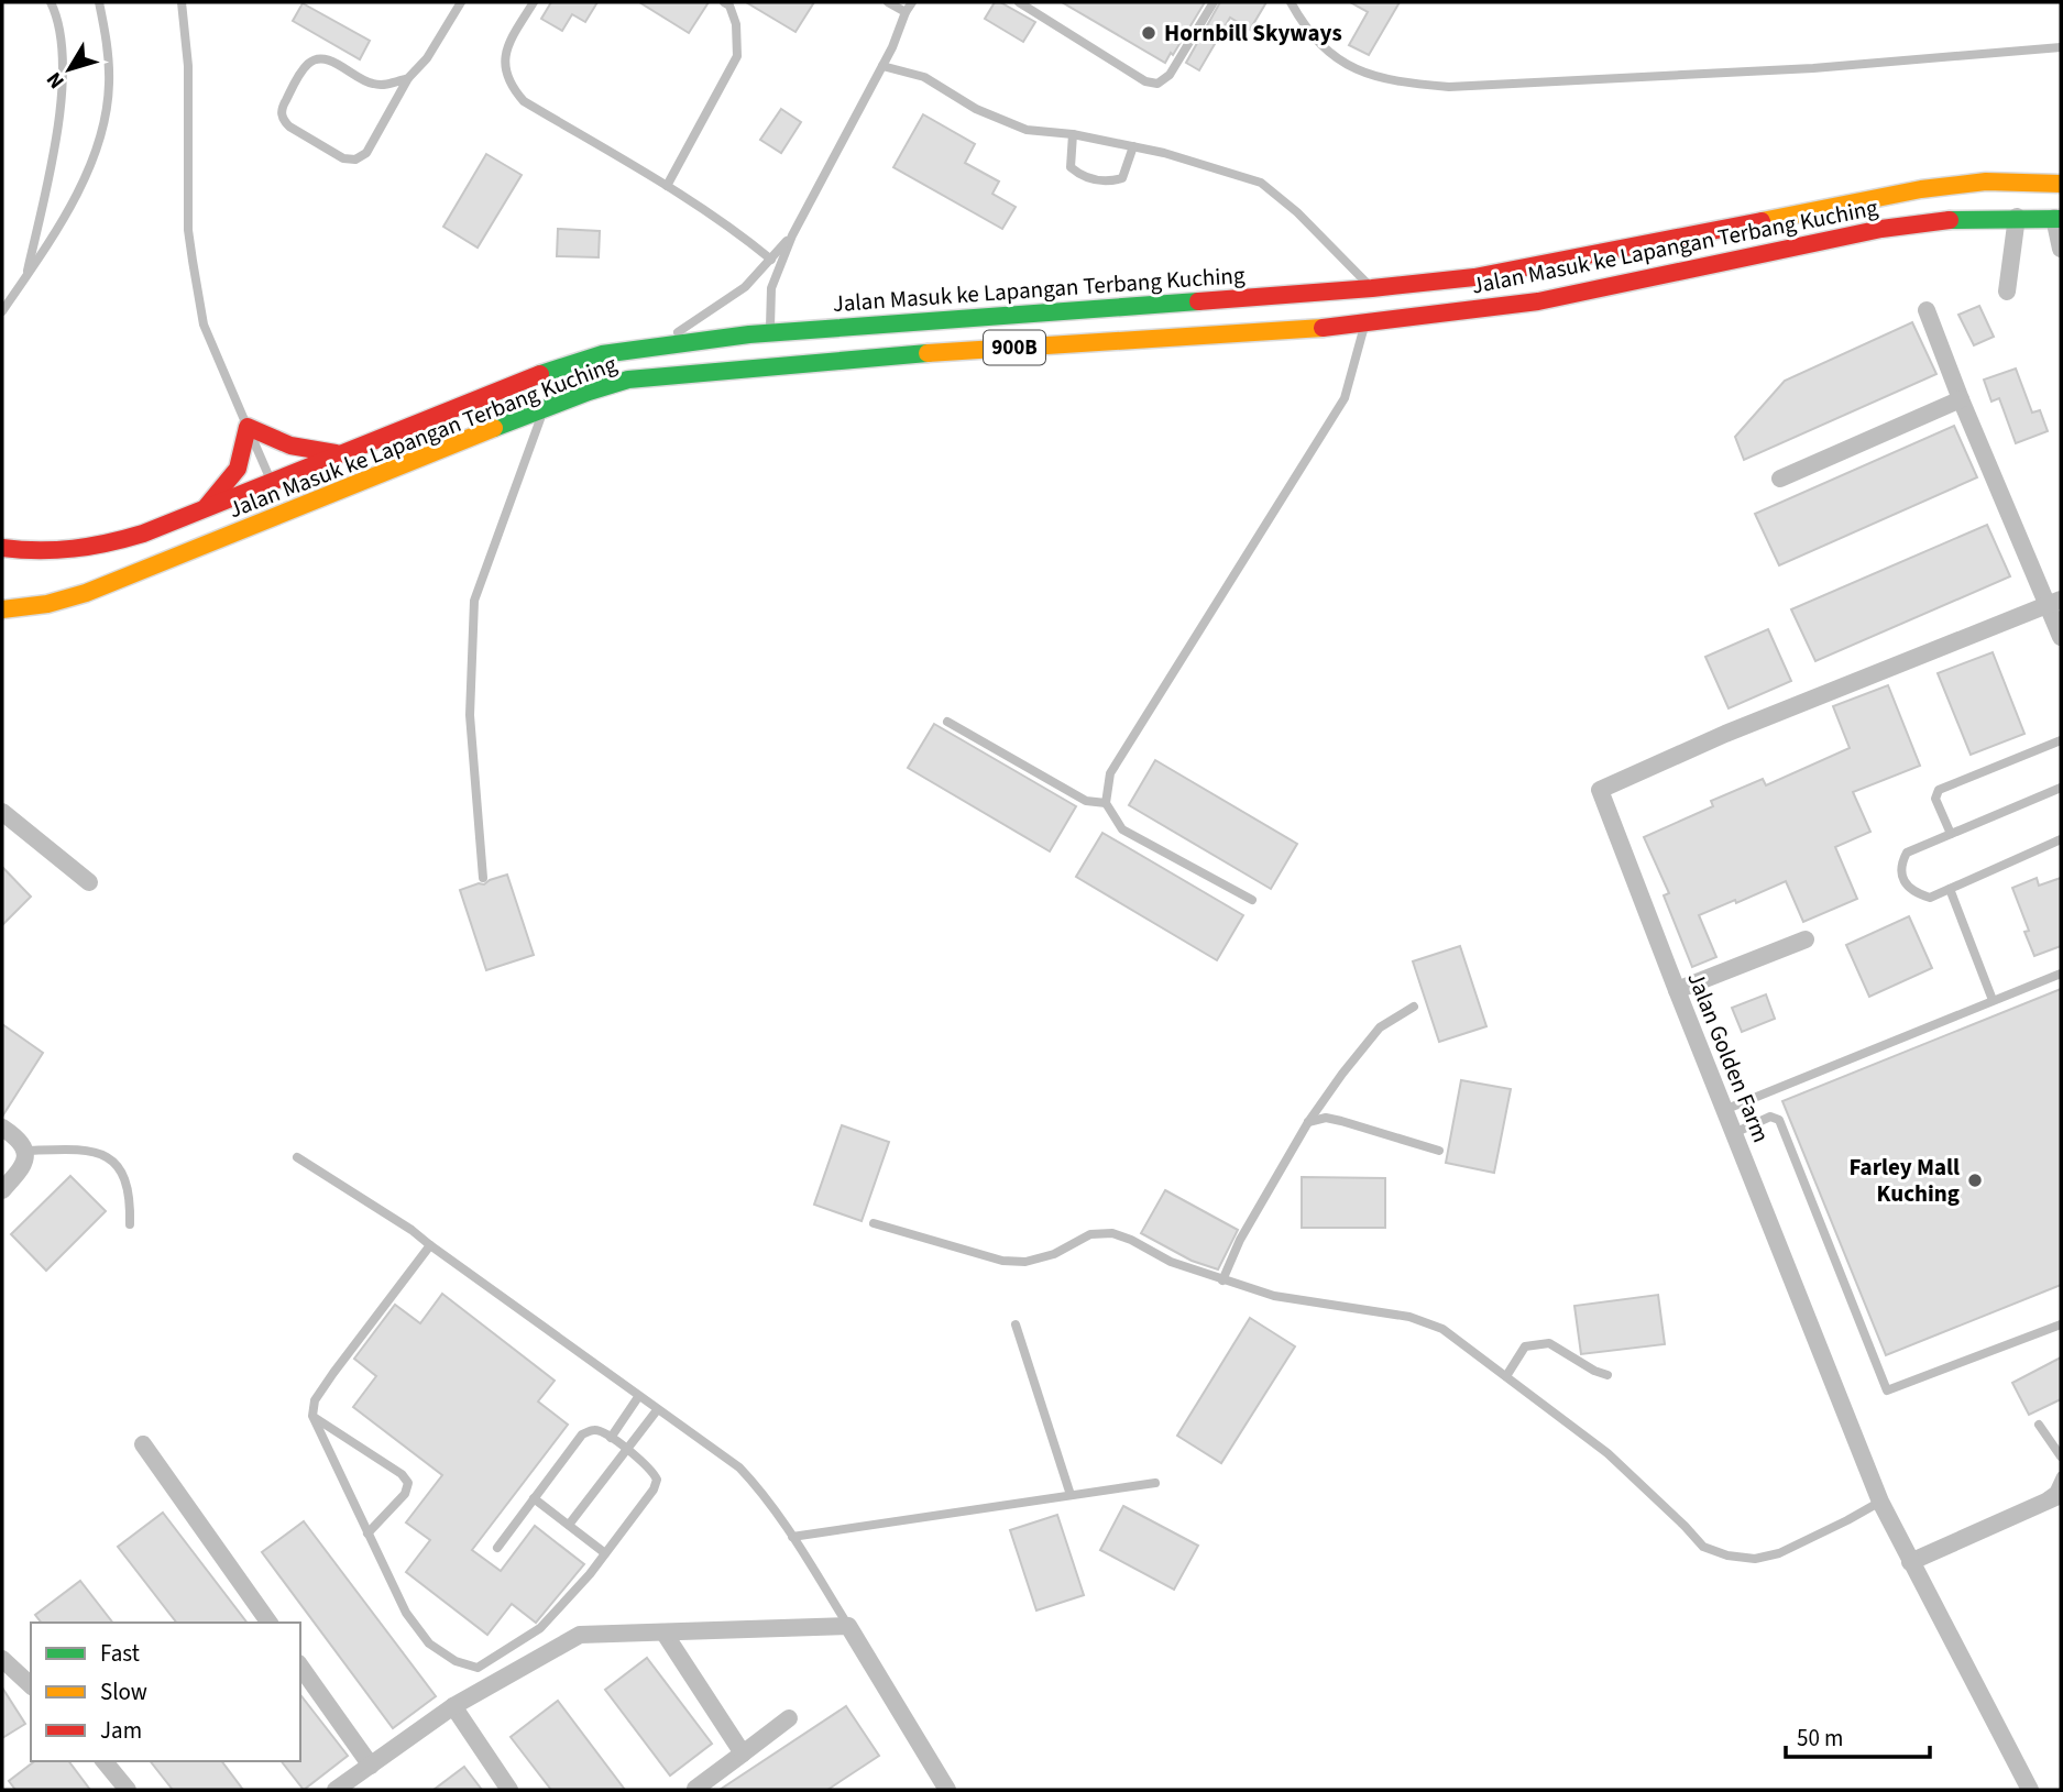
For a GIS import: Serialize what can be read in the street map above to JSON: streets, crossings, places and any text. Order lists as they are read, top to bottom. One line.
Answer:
{"streets":{"highway":["Jalan Masuk ke Lapangan Terbang Kuching","900B"],"street":["Jalan Golden Farm"]},"places":["Hornbill Skyways","Farley Mall Kuching"],"legend":["Fast","Slow","Jam"],"scale_bar":"50 m","north":"bottom left"}
